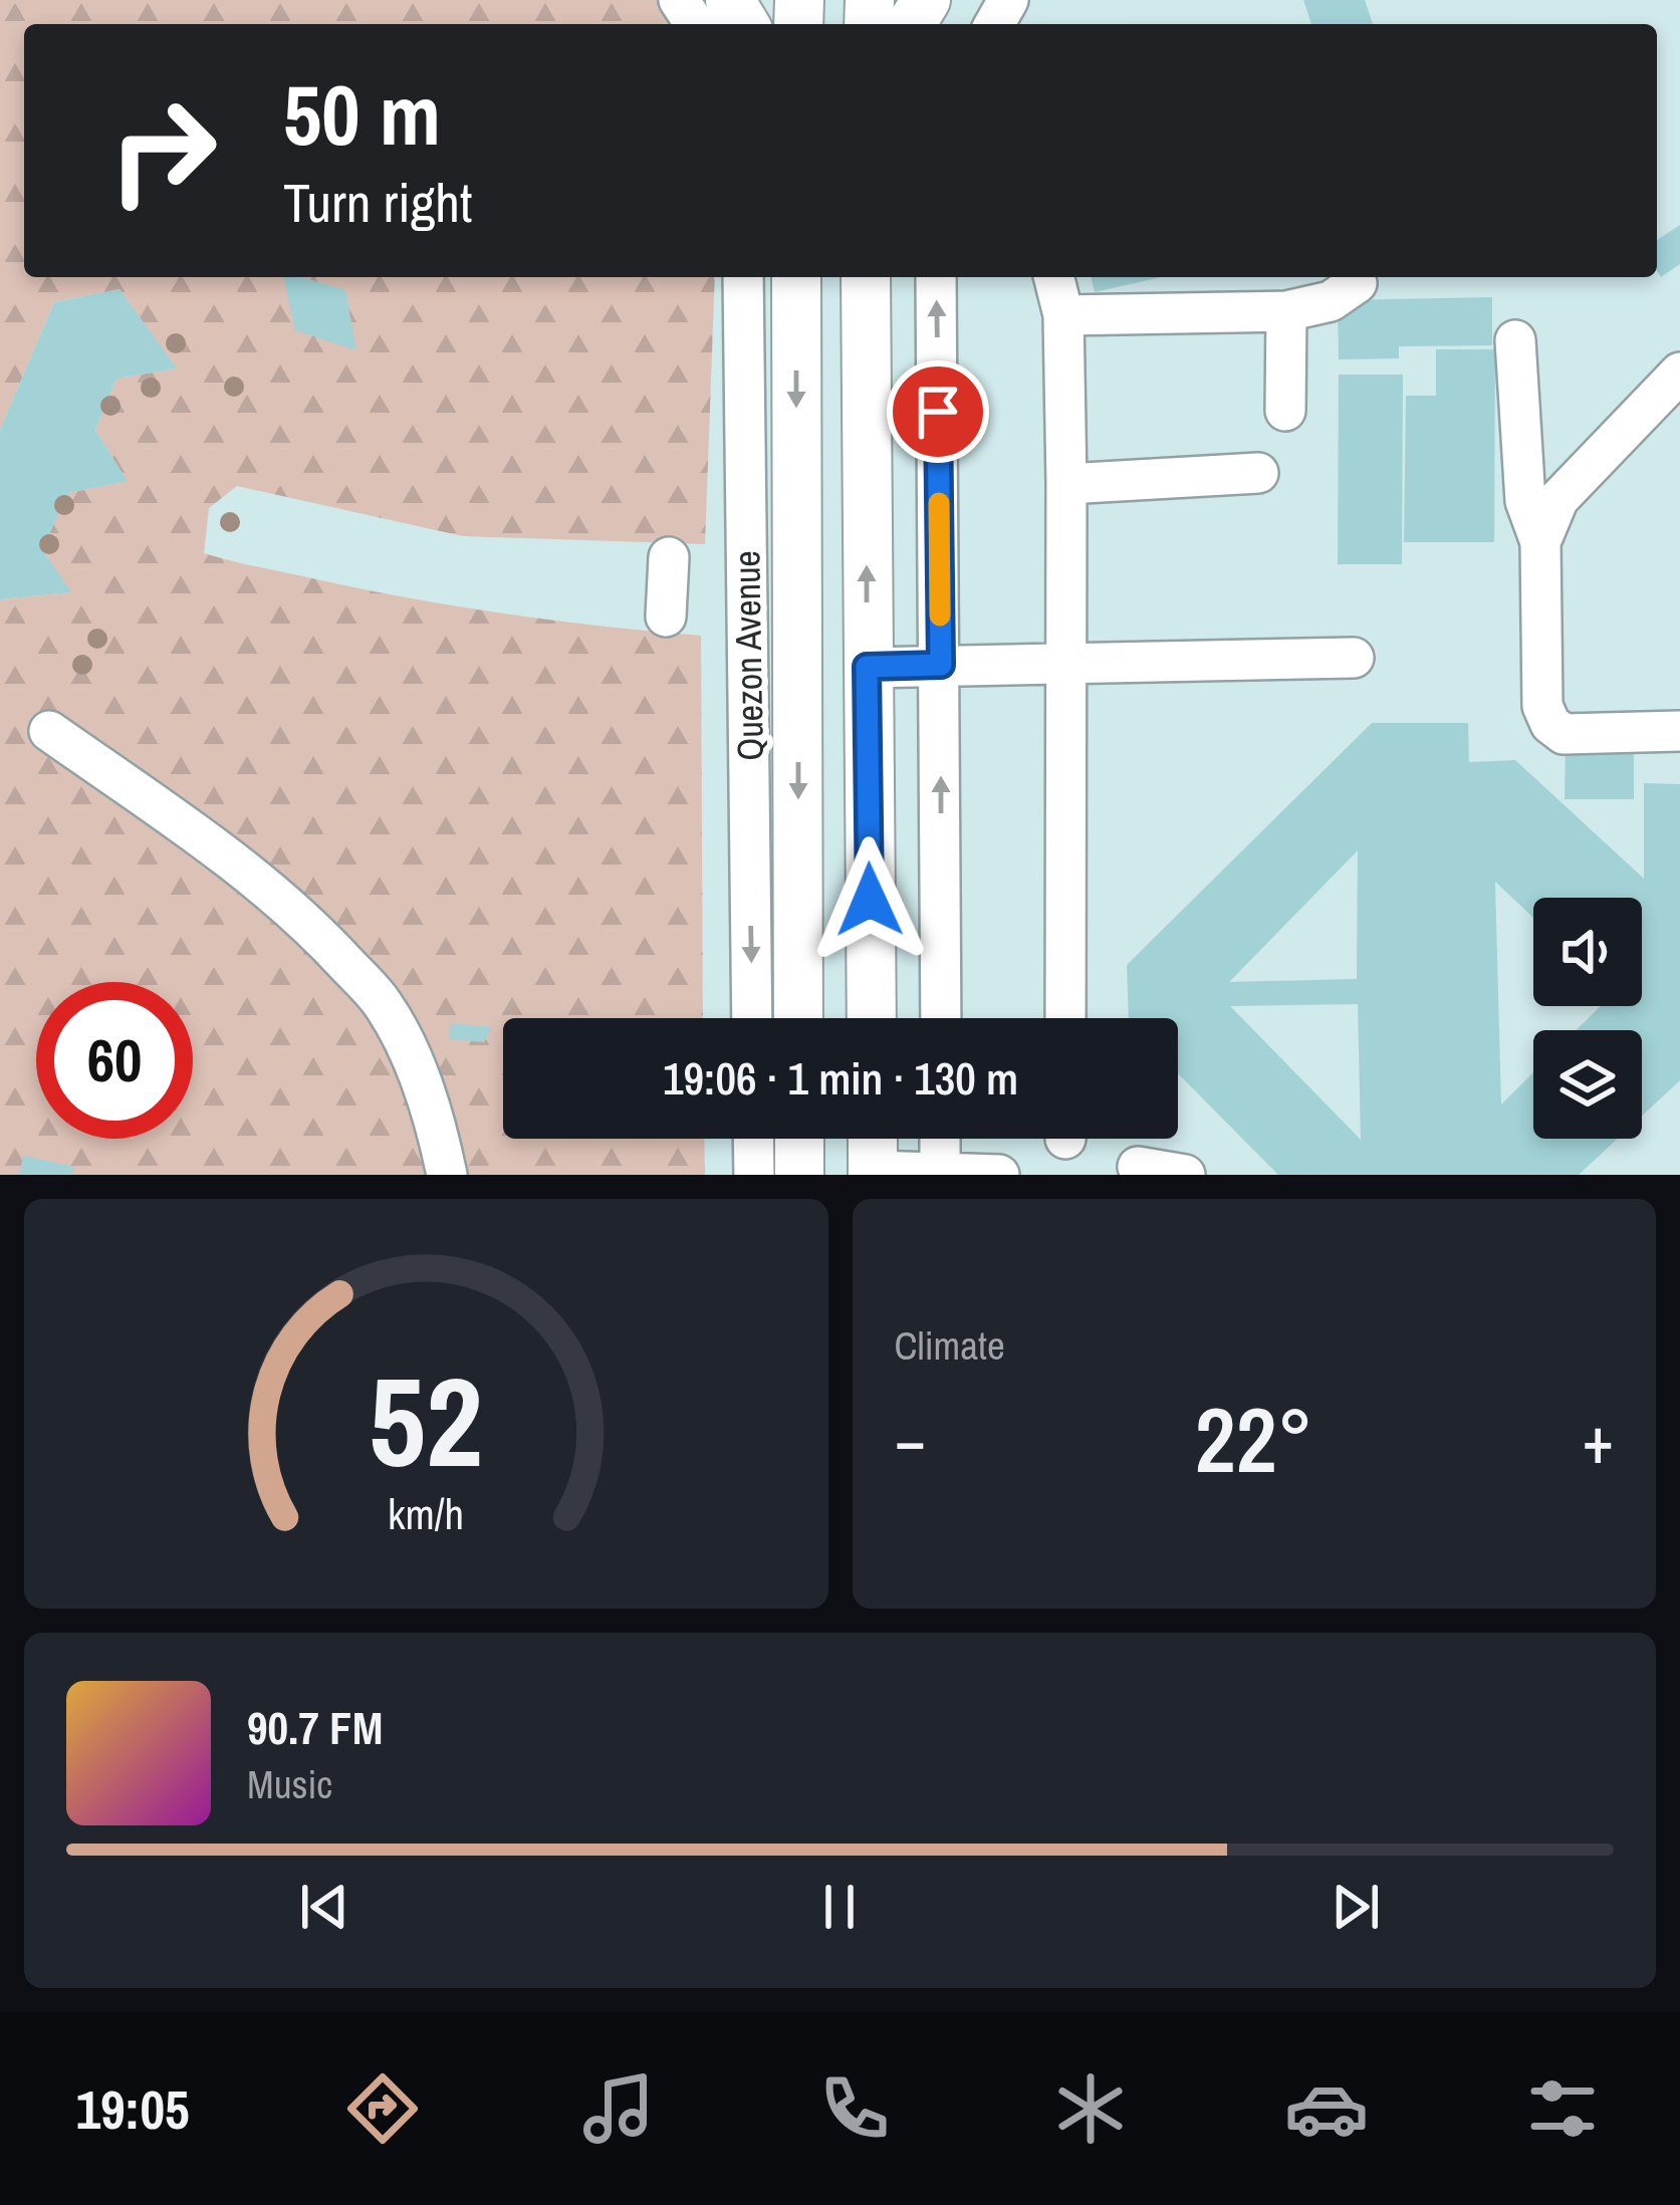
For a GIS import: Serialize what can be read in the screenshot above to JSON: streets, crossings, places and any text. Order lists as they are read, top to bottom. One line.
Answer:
{"streets":{"main road":["Quezon Avenue"]},"page":{"turn":["50 m","Turn right"],"limit":"60","trip":"19:06 · 1 min · 130 m","tile":"Climate","heat":["−","22°","+"],"song":["90.7 FM","Music"],"tabs":"19:05","gauge":["52","km/h"]}}
